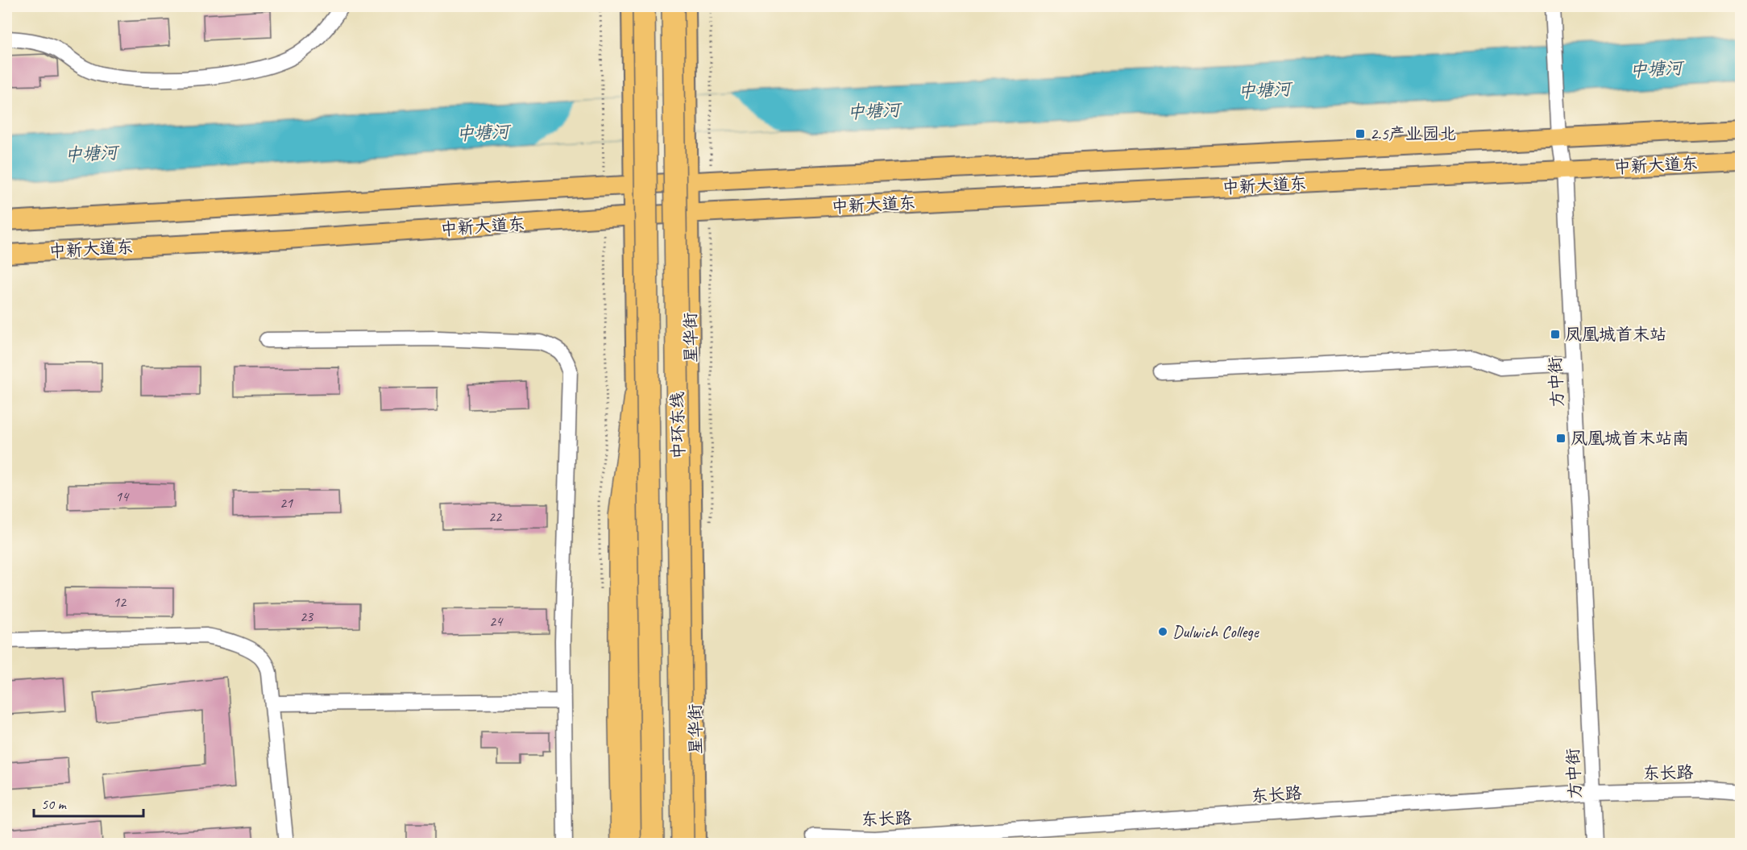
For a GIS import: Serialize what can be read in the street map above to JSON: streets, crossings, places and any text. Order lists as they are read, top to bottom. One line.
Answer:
{"streets":{"highway":["中环东线"],"main road":["中新大道东","星华街"],"street":["方中街","东长路"]},"crossings":[["中新大道东","星华街"],["中新大道东","方中街"],["方中街","东长路"]],"water":["中塘河"],"places":{"transit":["2.5产业园北","凤凰城首末站","凤凰城首末站南"],"other":["Dulwich College"]},"house_numbers":["14","21","22","12","23","24"],"scale_bar":"50 m"}
